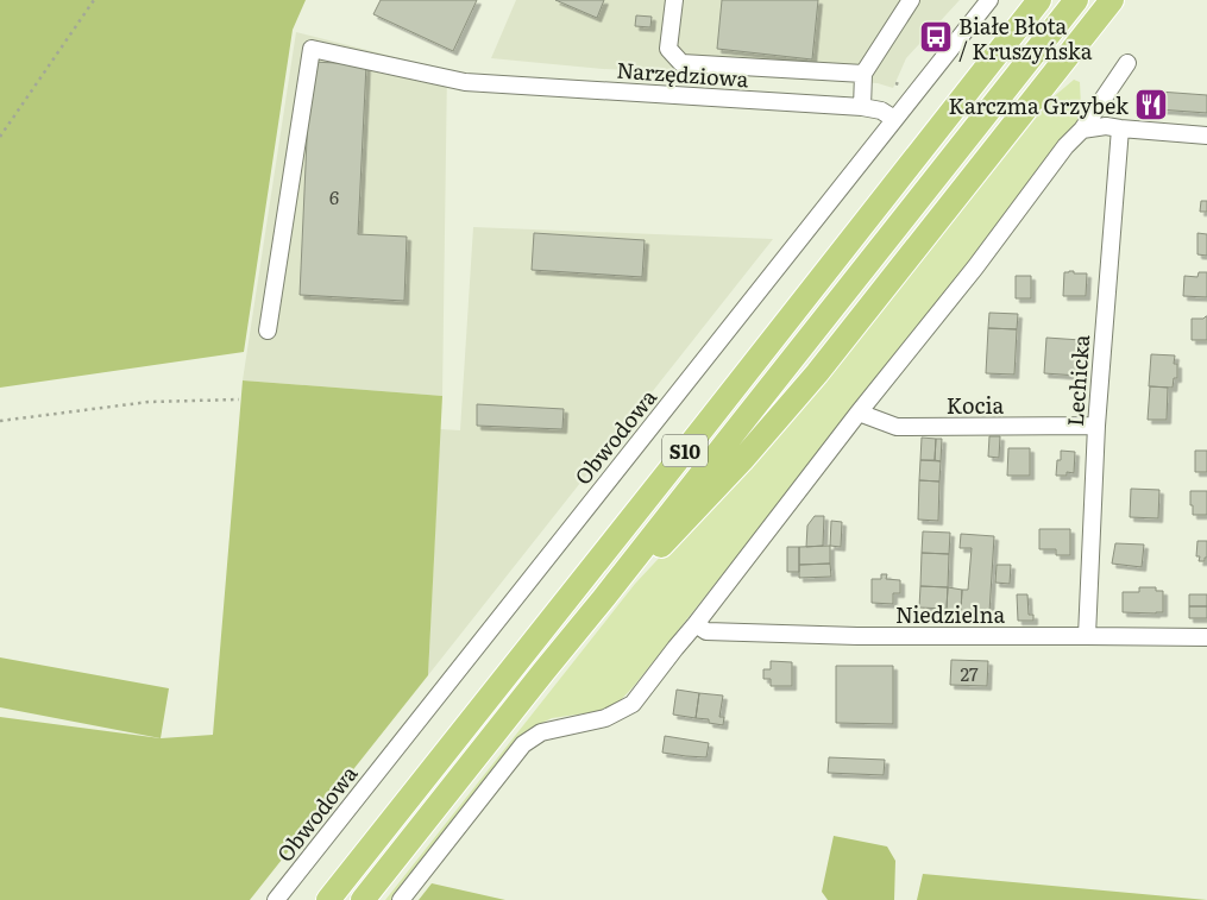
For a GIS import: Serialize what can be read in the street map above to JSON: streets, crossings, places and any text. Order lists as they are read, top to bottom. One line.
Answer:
{"streets":{"highway":["S10"],"street":["Narzędziowa","Lechicka","Kocia","Obwodowa","Niedzielna"]},"crossings":[["Narzędziowa","Obwodowa"],["Lechicka","Kocia"],["Lechicka","Niedzielna"]],"places":{"bus stop":["Białe Błota / Kruszyńska"],"restaurant":["Karczma Grzybek"]},"house_numbers":["6","27"]}
